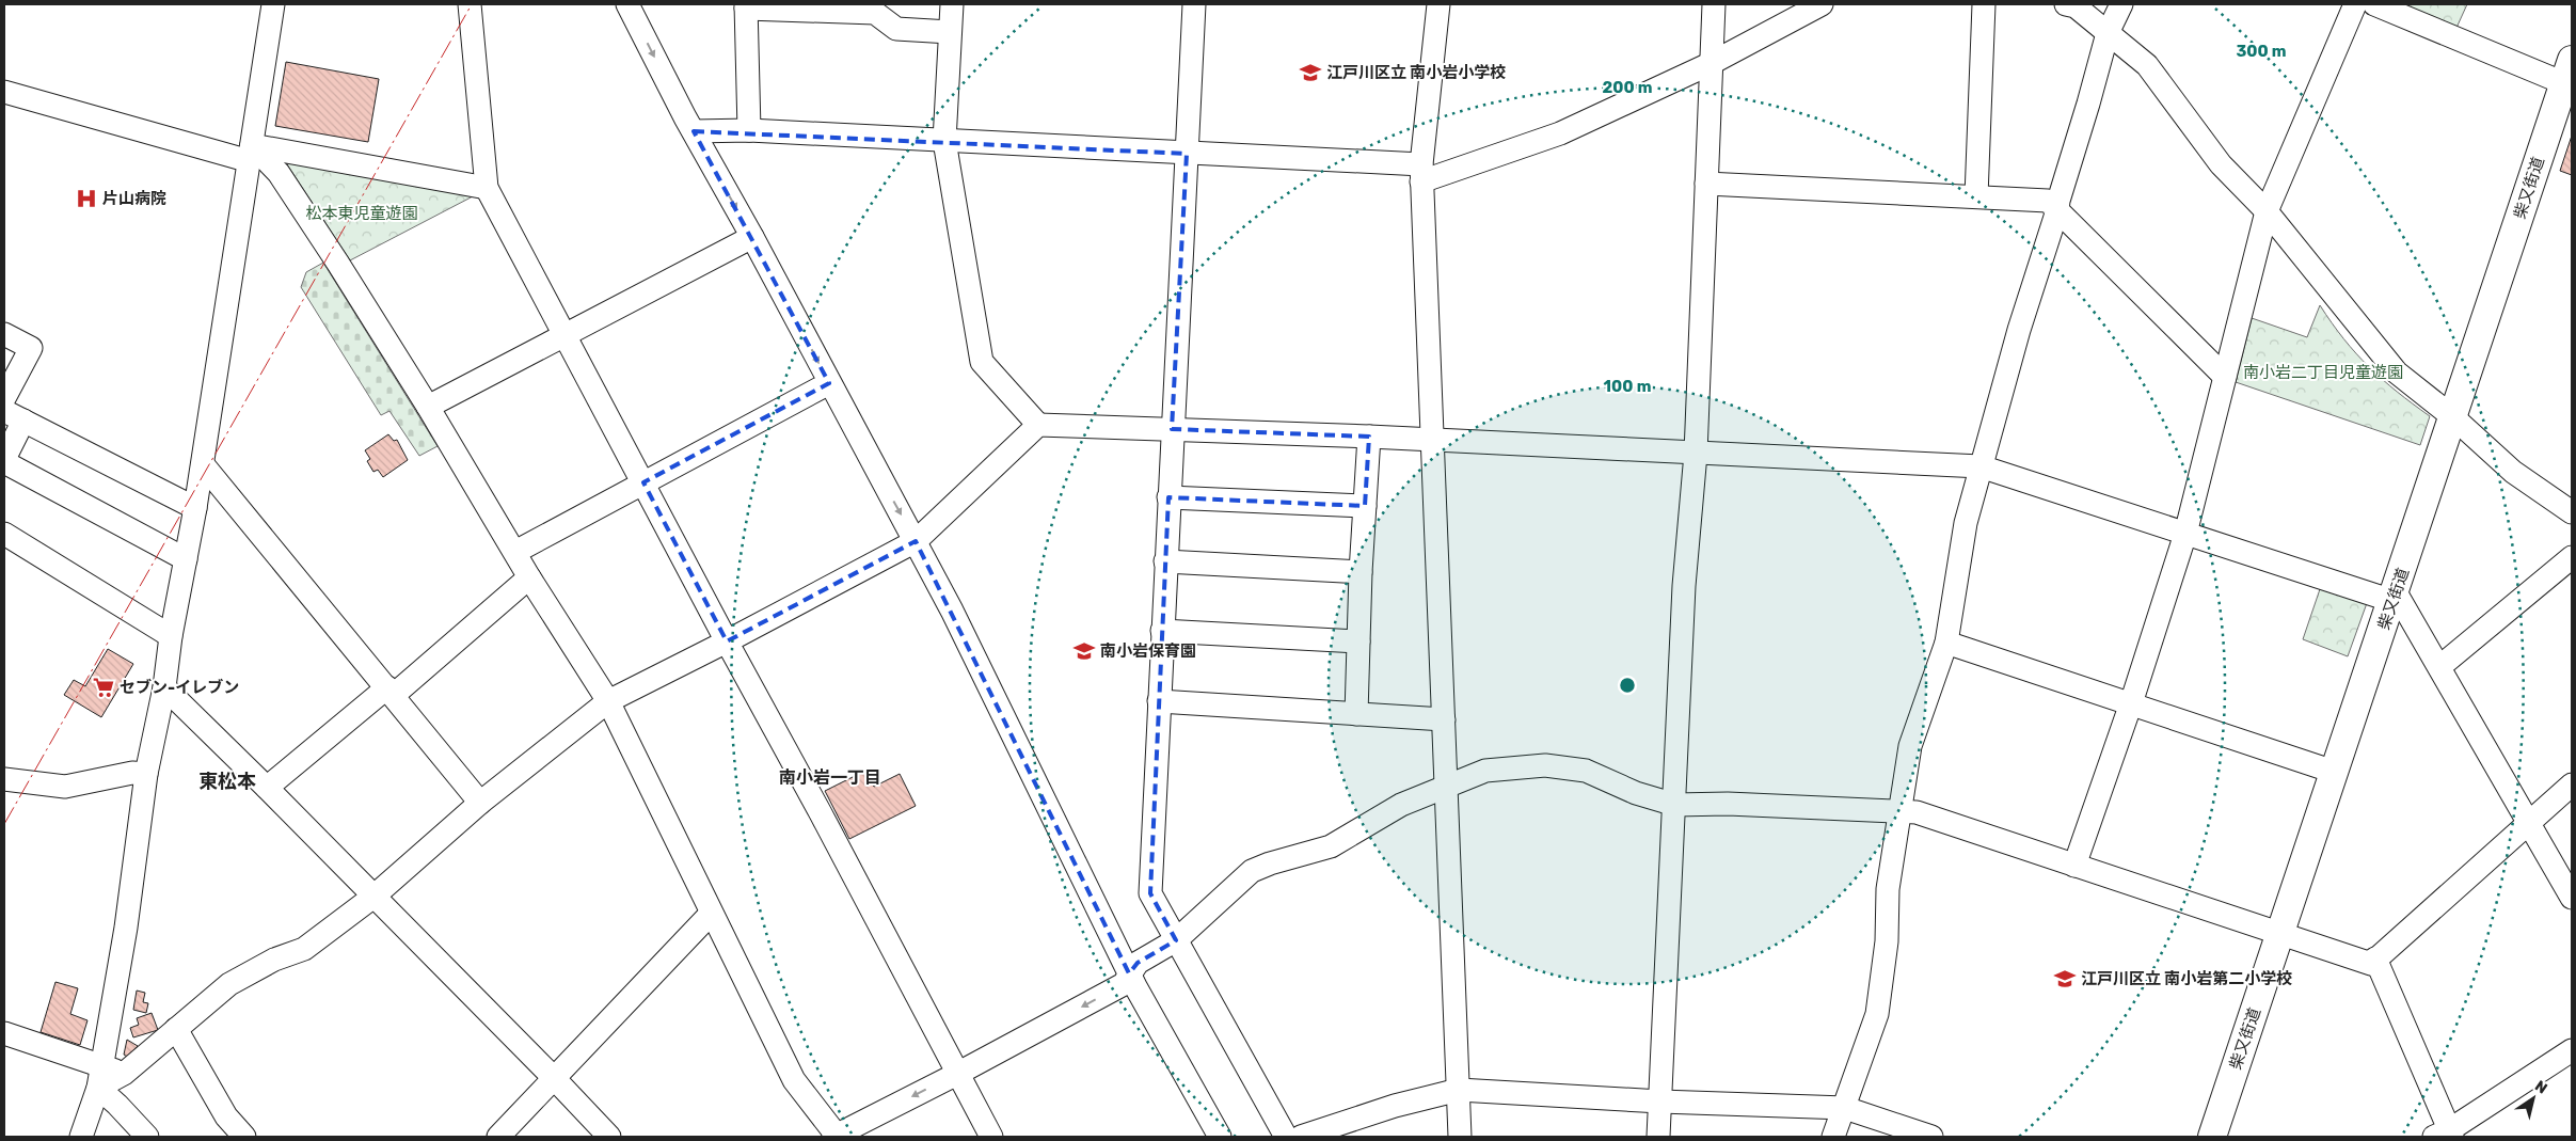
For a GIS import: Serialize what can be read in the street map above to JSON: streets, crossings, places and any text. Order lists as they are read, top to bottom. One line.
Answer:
{"streets":{"main road":["柴又街道"]},"districts":["南小岩一丁目","東松本"],"parks":["松本東児童遊園","南小岩二丁目児童遊園"],"places":{"school or university":["江戸川区立 南小岩小学校","南小岩保育園","江戸川区立 南小岩第二小学校"],"hospital":["片山病院"],"supermarket":["セブン-イレブン"]},"north":"top right","rings":["300 m","200 m","100 m"]}
